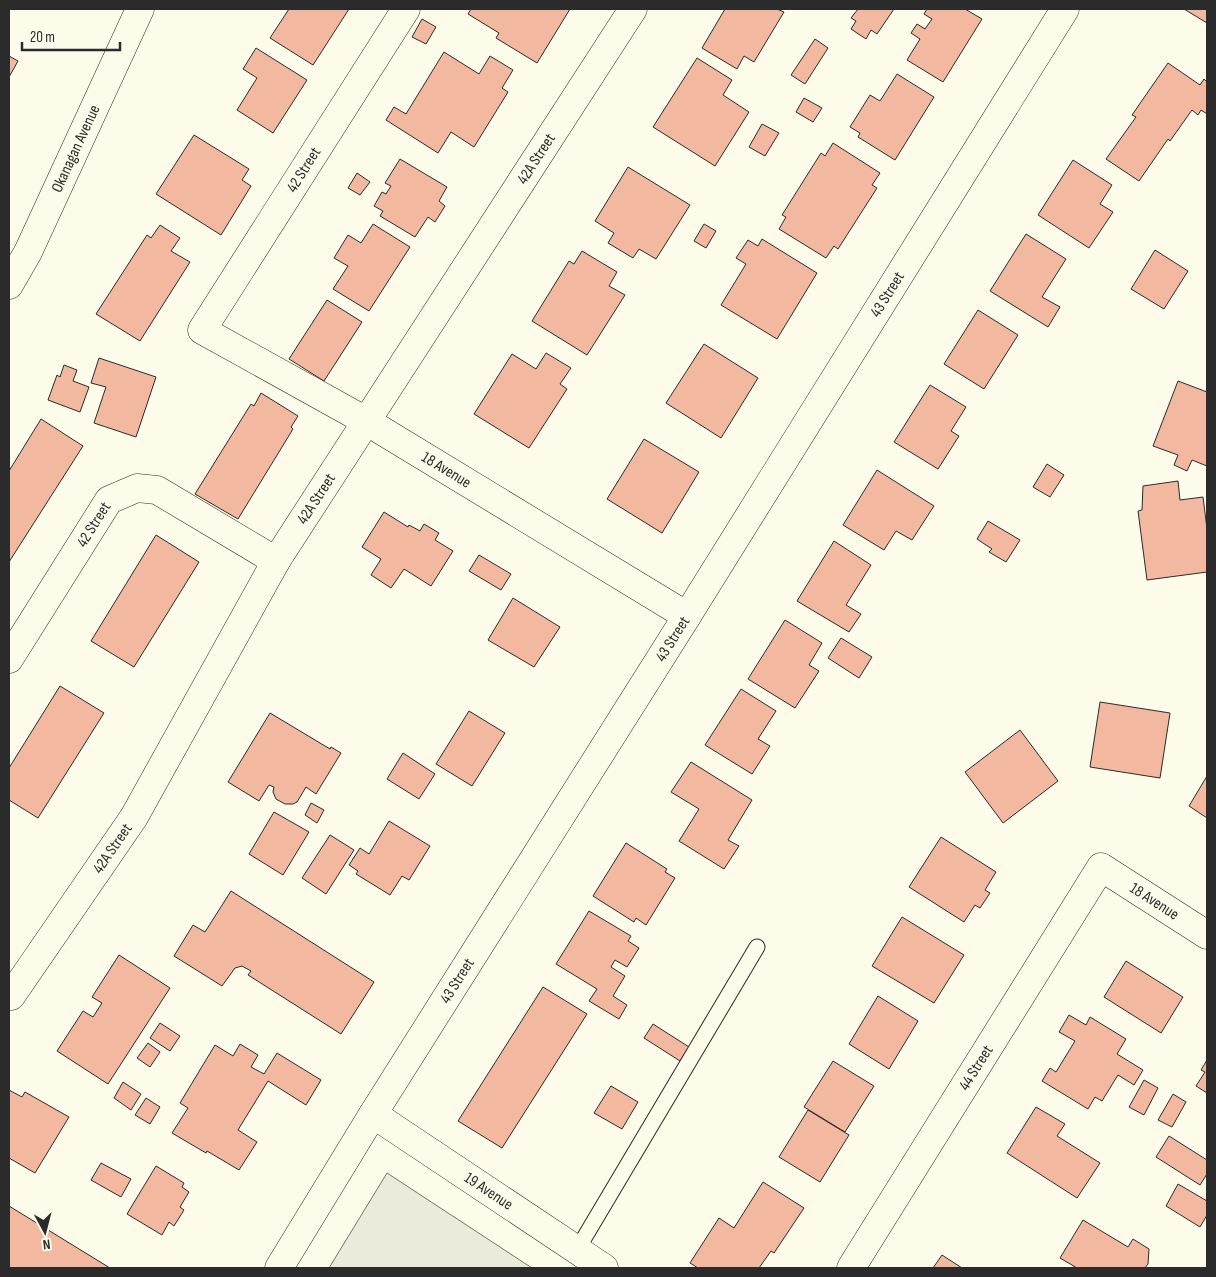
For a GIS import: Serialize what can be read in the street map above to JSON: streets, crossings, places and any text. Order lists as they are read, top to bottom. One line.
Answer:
{"streets":{"street":["Okanagan Avenue","42A Street","42 Street","43 Street","18 Avenue","44 Street","19 Avenue"]},"crossings":[["42A Street","42 Street"],["42A Street","18 Avenue"],["42 Street","18 Avenue"],["43 Street","18 Avenue"],["43 Street","19 Avenue"],["18 Avenue","44 Street"]],"scale_bar":"20 m","north":"bottom"}
